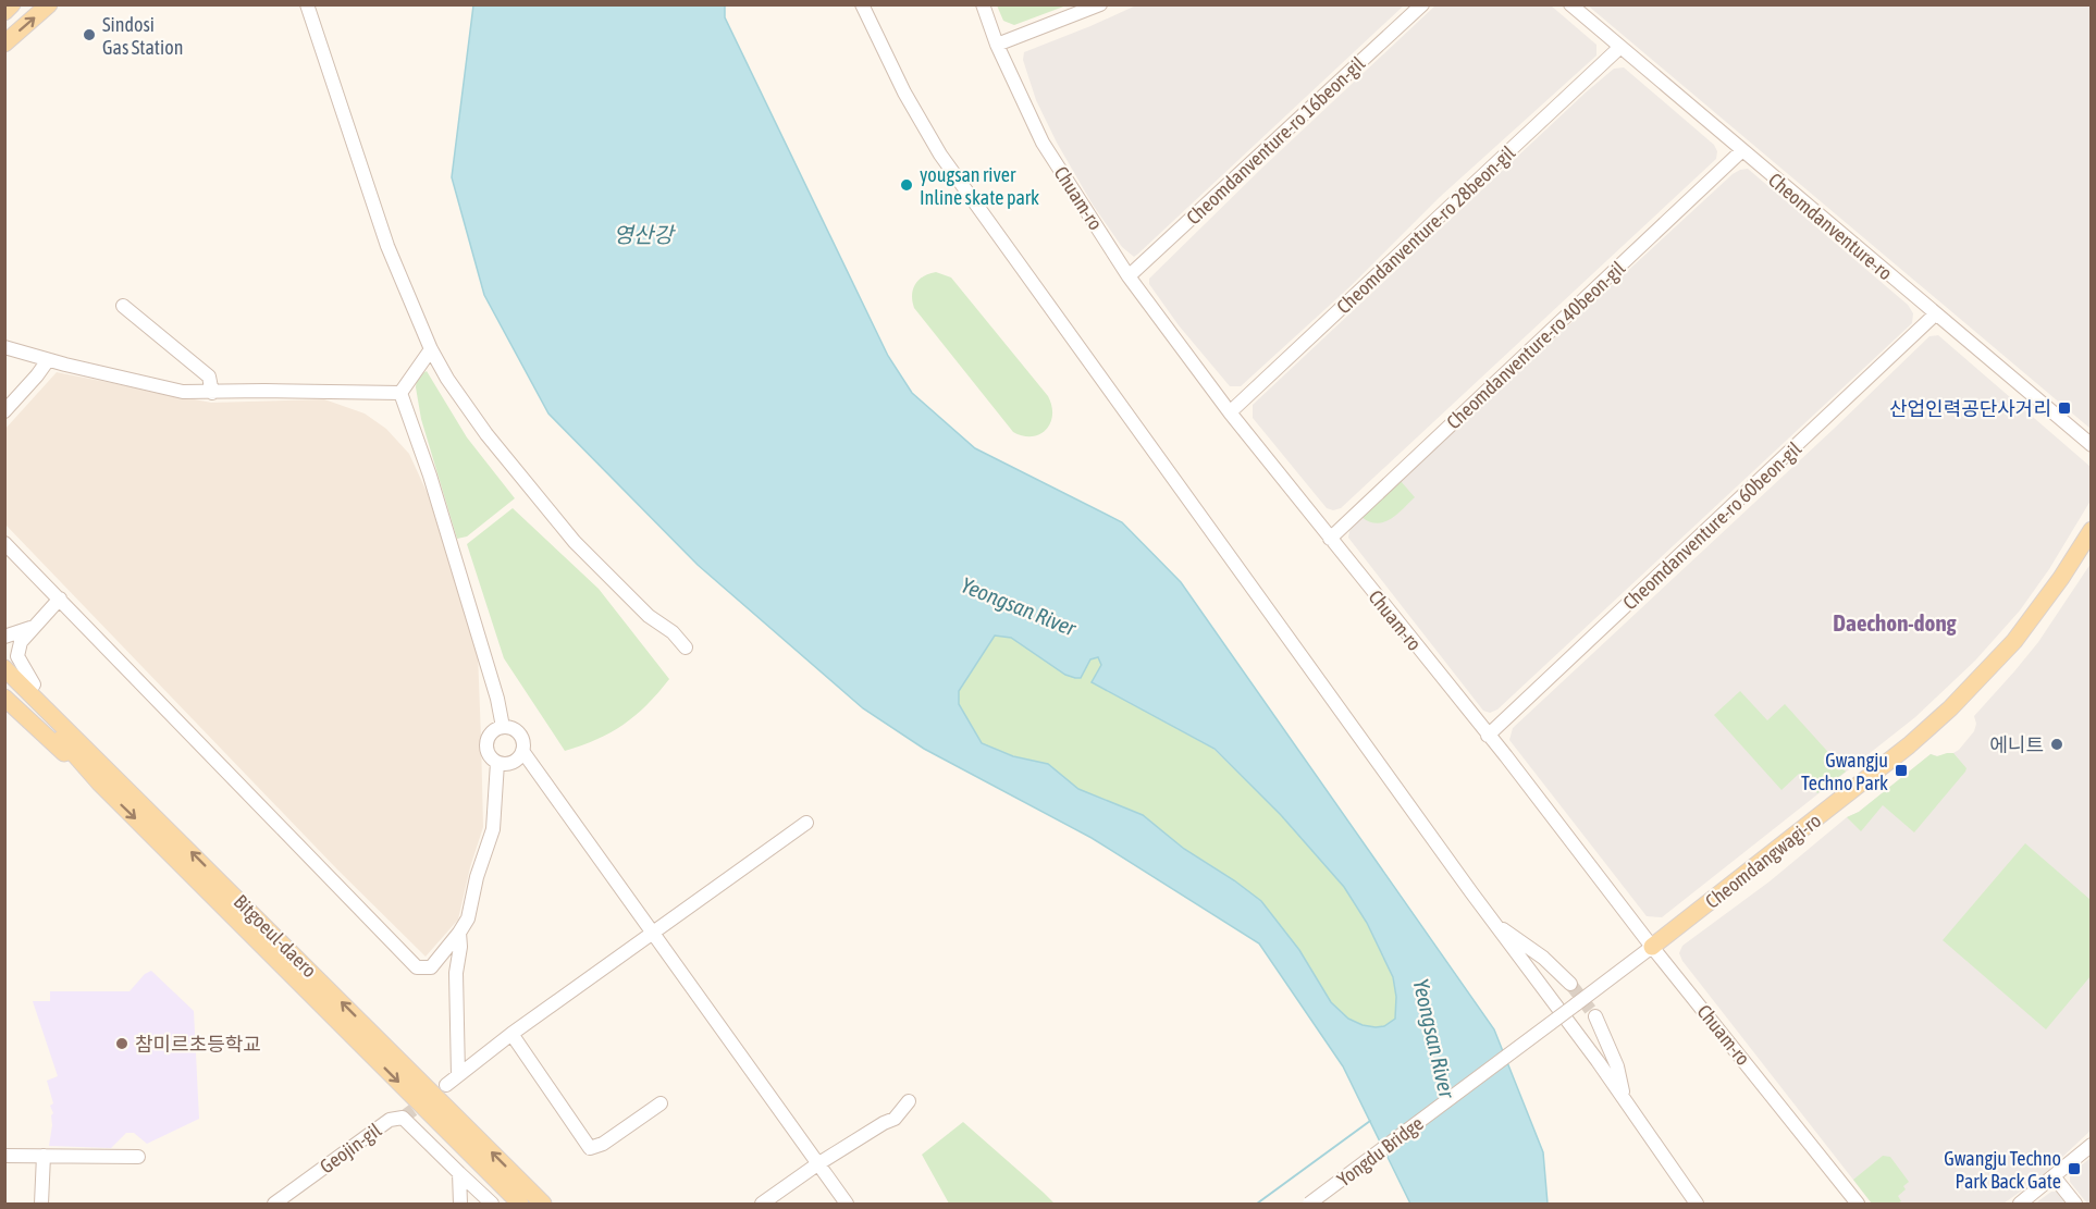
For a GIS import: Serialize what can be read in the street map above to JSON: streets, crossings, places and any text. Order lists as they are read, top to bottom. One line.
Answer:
{"streets":{"main road":["Cheomdangwagi-ro","Bitgoeul-daero"],"street":["Cheomdanventure-ro 16beon-gil","Chuam-ro","Cheomdanventure-ro","Cheomdanventure-ro 28beon-gil","Cheomdanventure-ro 40beon-gil","Cheomdanventure-ro 60beon-gil","Geojin-gil","Yongdu Bridge"]},"crossings":[["Cheomdanventure-ro 16beon-gil","Chuam-ro"],["Chuam-ro","Cheomdanventure-ro 28beon-gil"],["Chuam-ro","Cheomdanventure-ro 40beon-gil"],["Chuam-ro","Cheomdanventure-ro 60beon-gil"],["Chuam-ro","Cheomdangwagi-ro"],["Cheomdanventure-ro","Cheomdanventure-ro 28beon-gil"],["Cheomdanventure-ro","Cheomdanventure-ro 40beon-gil"],["Cheomdanventure-ro","Cheomdanventure-ro 60beon-gil"],["Cheomdangwagi-ro","Yongdu Bridge"]],"districts":["Daechon-dong"],"water":["영산강","Yeongsan River"],"places":{"other":["Sindosi Gas Station","yougsan river Inline skate park","에니트","참미르초등학교"],"transit":["산업인력공단사거리","Gwangju Techno Park","Gwangju Techno Park Back Gate"]}}
